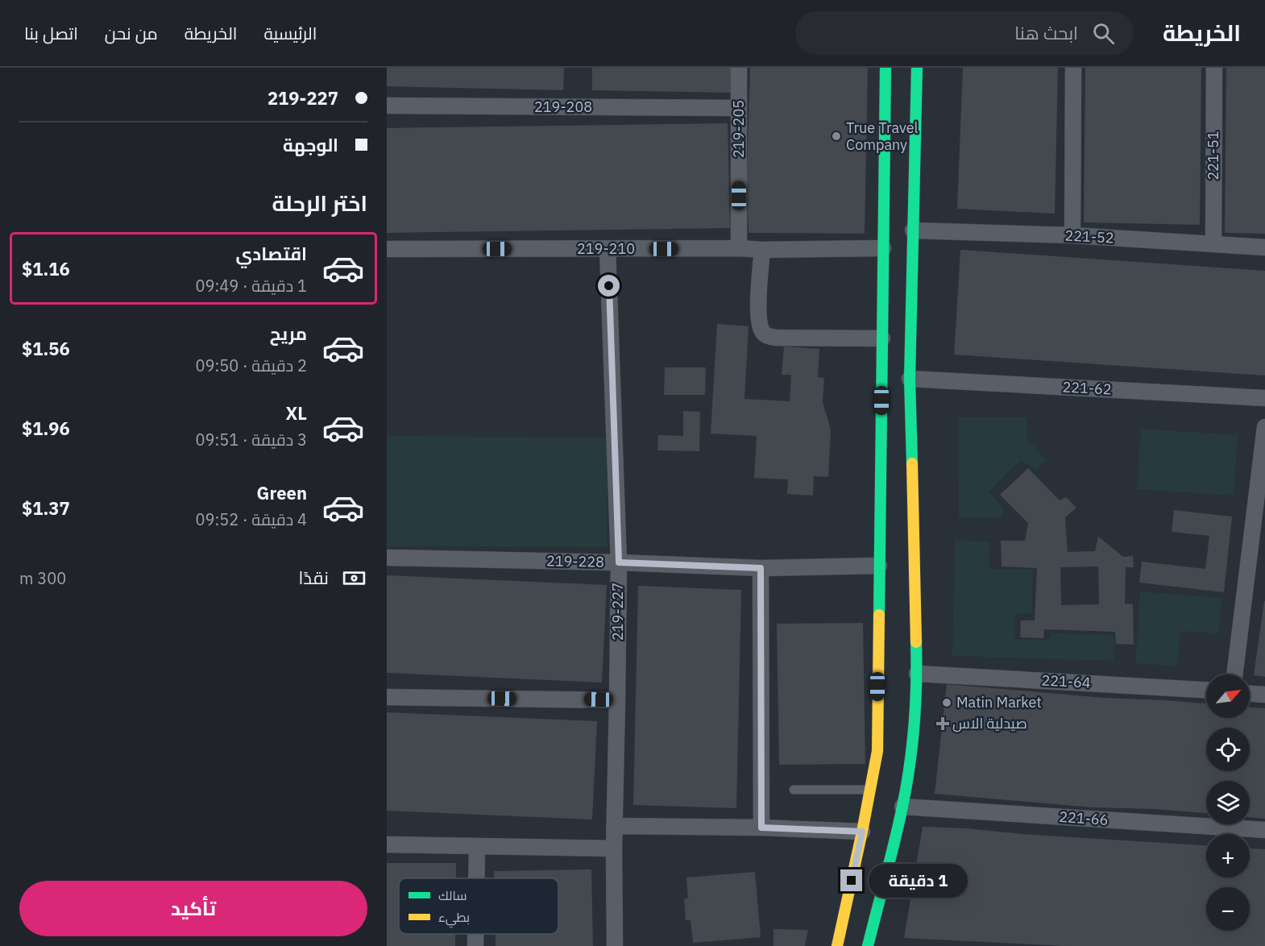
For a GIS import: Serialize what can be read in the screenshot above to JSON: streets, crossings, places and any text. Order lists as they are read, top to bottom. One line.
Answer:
{"streets":{"street":["219-208","219-205","221-51","221-52","219-210","221-62","219-228","219-227","221-64","221-66"]},"crossings":[["219-208","219-205"],["219-205","219-210"],["221-51","221-52"],["219-210","219-227"],["219-228","219-227"]],"places":{"other":["True Travel Company","Matin Market"],"health":["صيدلية الاس"]},"legend":["سالك","بطيء"],"north":"top right","page":{"header":"الخريطة","search":"ابحث هنا","nav":["الرئيسية","الخريطة","من نحن","اتصل بنا"],"banner":["219-227","الوجهة"],"heading":"اختر الرحلة","list":[{"name":"اقتصادي","note":"1 دقيقة · 09:49","value":"$1.16"},{"name":"مريح","note":"2 دقيقة · 09:50","value":"$1.56"},{"name":"XL","note":"3 دقيقة · 09:51","value":"$1.96"},{"name":"Green","note":"4 دقيقة · 09:52","value":"$1.37"}],"pay":["نقدًا","300 m"],"map_buttons":["+","−"],"bubble":"1 دقيقة","buttons":"تأكيد"}}
